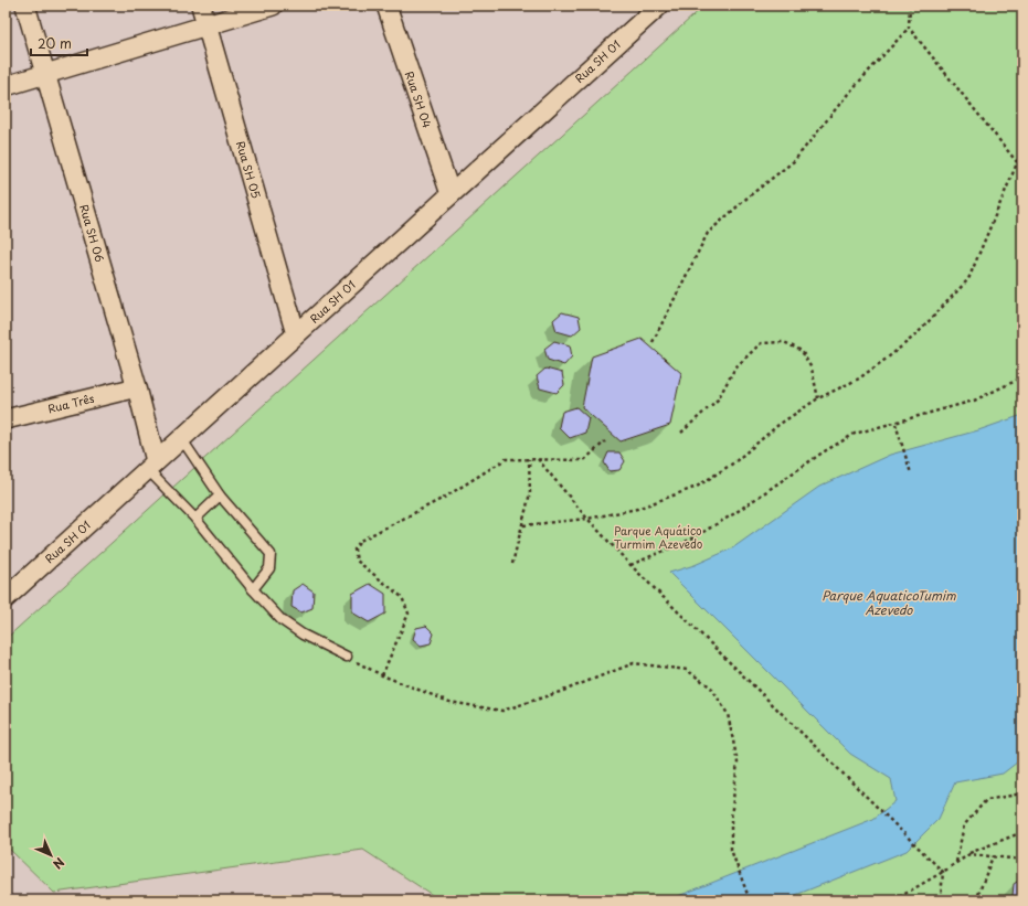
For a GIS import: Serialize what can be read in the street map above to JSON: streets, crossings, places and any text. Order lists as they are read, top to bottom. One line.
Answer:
{"streets":{"street":["Rua SH 01","Rua SH 04","Rua SH 05","Rua SH 06","Rua Três"]},"crossings":[["Rua SH 01","Rua SH 04"],["Rua SH 01","Rua SH 05"],["Rua SH 01","Rua SH 06"],["Rua SH 06","Rua Três"]],"water":["Parque AquaticoTumim Azevedo"],"parks":["Parque Aquático Turmim Azevedo"],"scale_bar":"20 m","north":"bottom right"}
